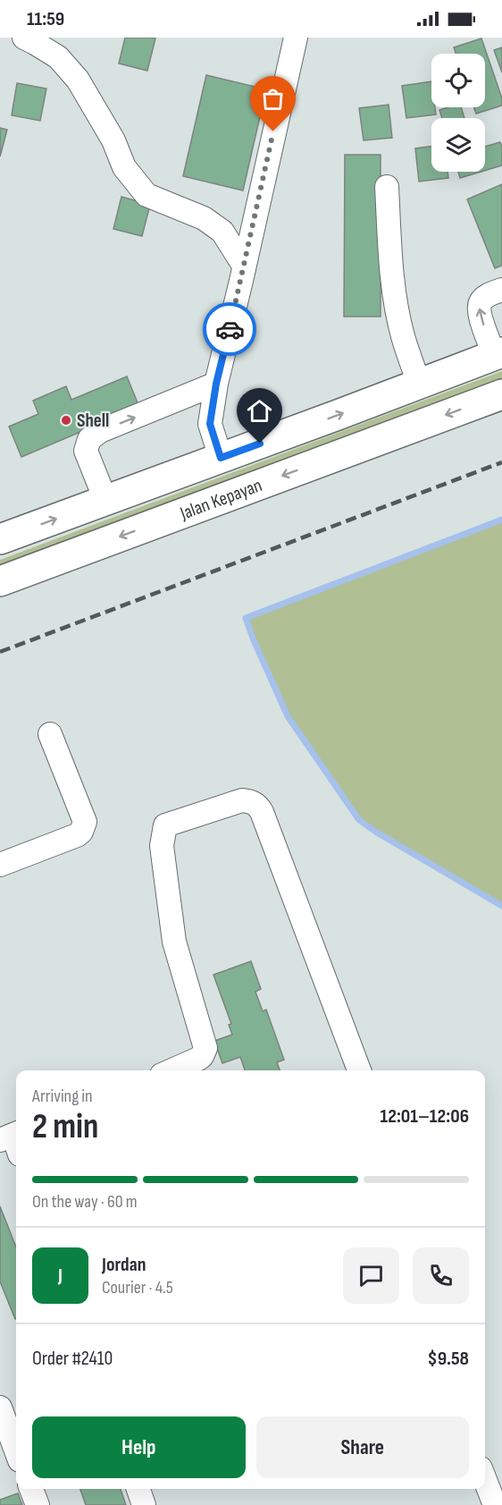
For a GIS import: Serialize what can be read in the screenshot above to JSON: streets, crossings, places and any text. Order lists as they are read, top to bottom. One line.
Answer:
{"streets":{"highway":["Jalan Kepayan"]},"places":["Shell"],"page":{"status":"11:59","heading":["2 min","Arriving in","12:01–12:06"],"panel":["Jordan","Courier · 4.5","Order #2410","$9.58"],"bar":"On the way · 60 m","round":"J","buttons":["Help","Share"]}}
